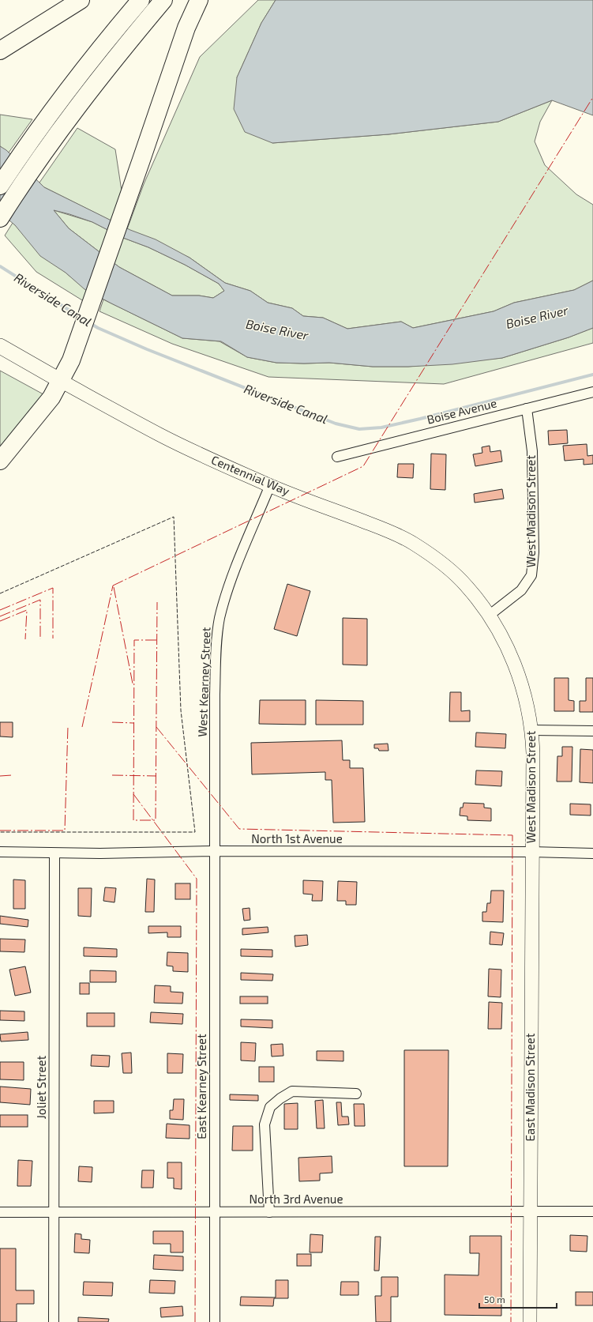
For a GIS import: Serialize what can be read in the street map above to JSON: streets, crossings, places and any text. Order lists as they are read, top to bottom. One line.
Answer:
{"streets":{"main road":["Centennial Way","West Madison Street","East Madison Street"],"street":["Boise Avenue","West Kearney Street","North 1st Avenue","East Kearney Street","Joliet Street","North 3rd Avenue"]},"crossings":[["Boise Avenue","West Madison Street"],["Centennial Way","West Madison Street"],["Centennial Way","West Kearney Street"],["West Madison Street","North 1st Avenue"],["West Madison Street","East Madison Street"],["West Kearney Street","North 1st Avenue"],["West Kearney Street","East Kearney Street"],["North 1st Avenue","East Kearney Street"],["North 1st Avenue","Joliet Street"],["North 1st Avenue","East Madison Street"],["East Kearney Street","North 3rd Avenue"],["Joliet Street","North 3rd Avenue"],["East Madison Street","North 3rd Avenue"]],"water":["Riverside Canal","Boise River"],"scale_bar":"50 m"}
